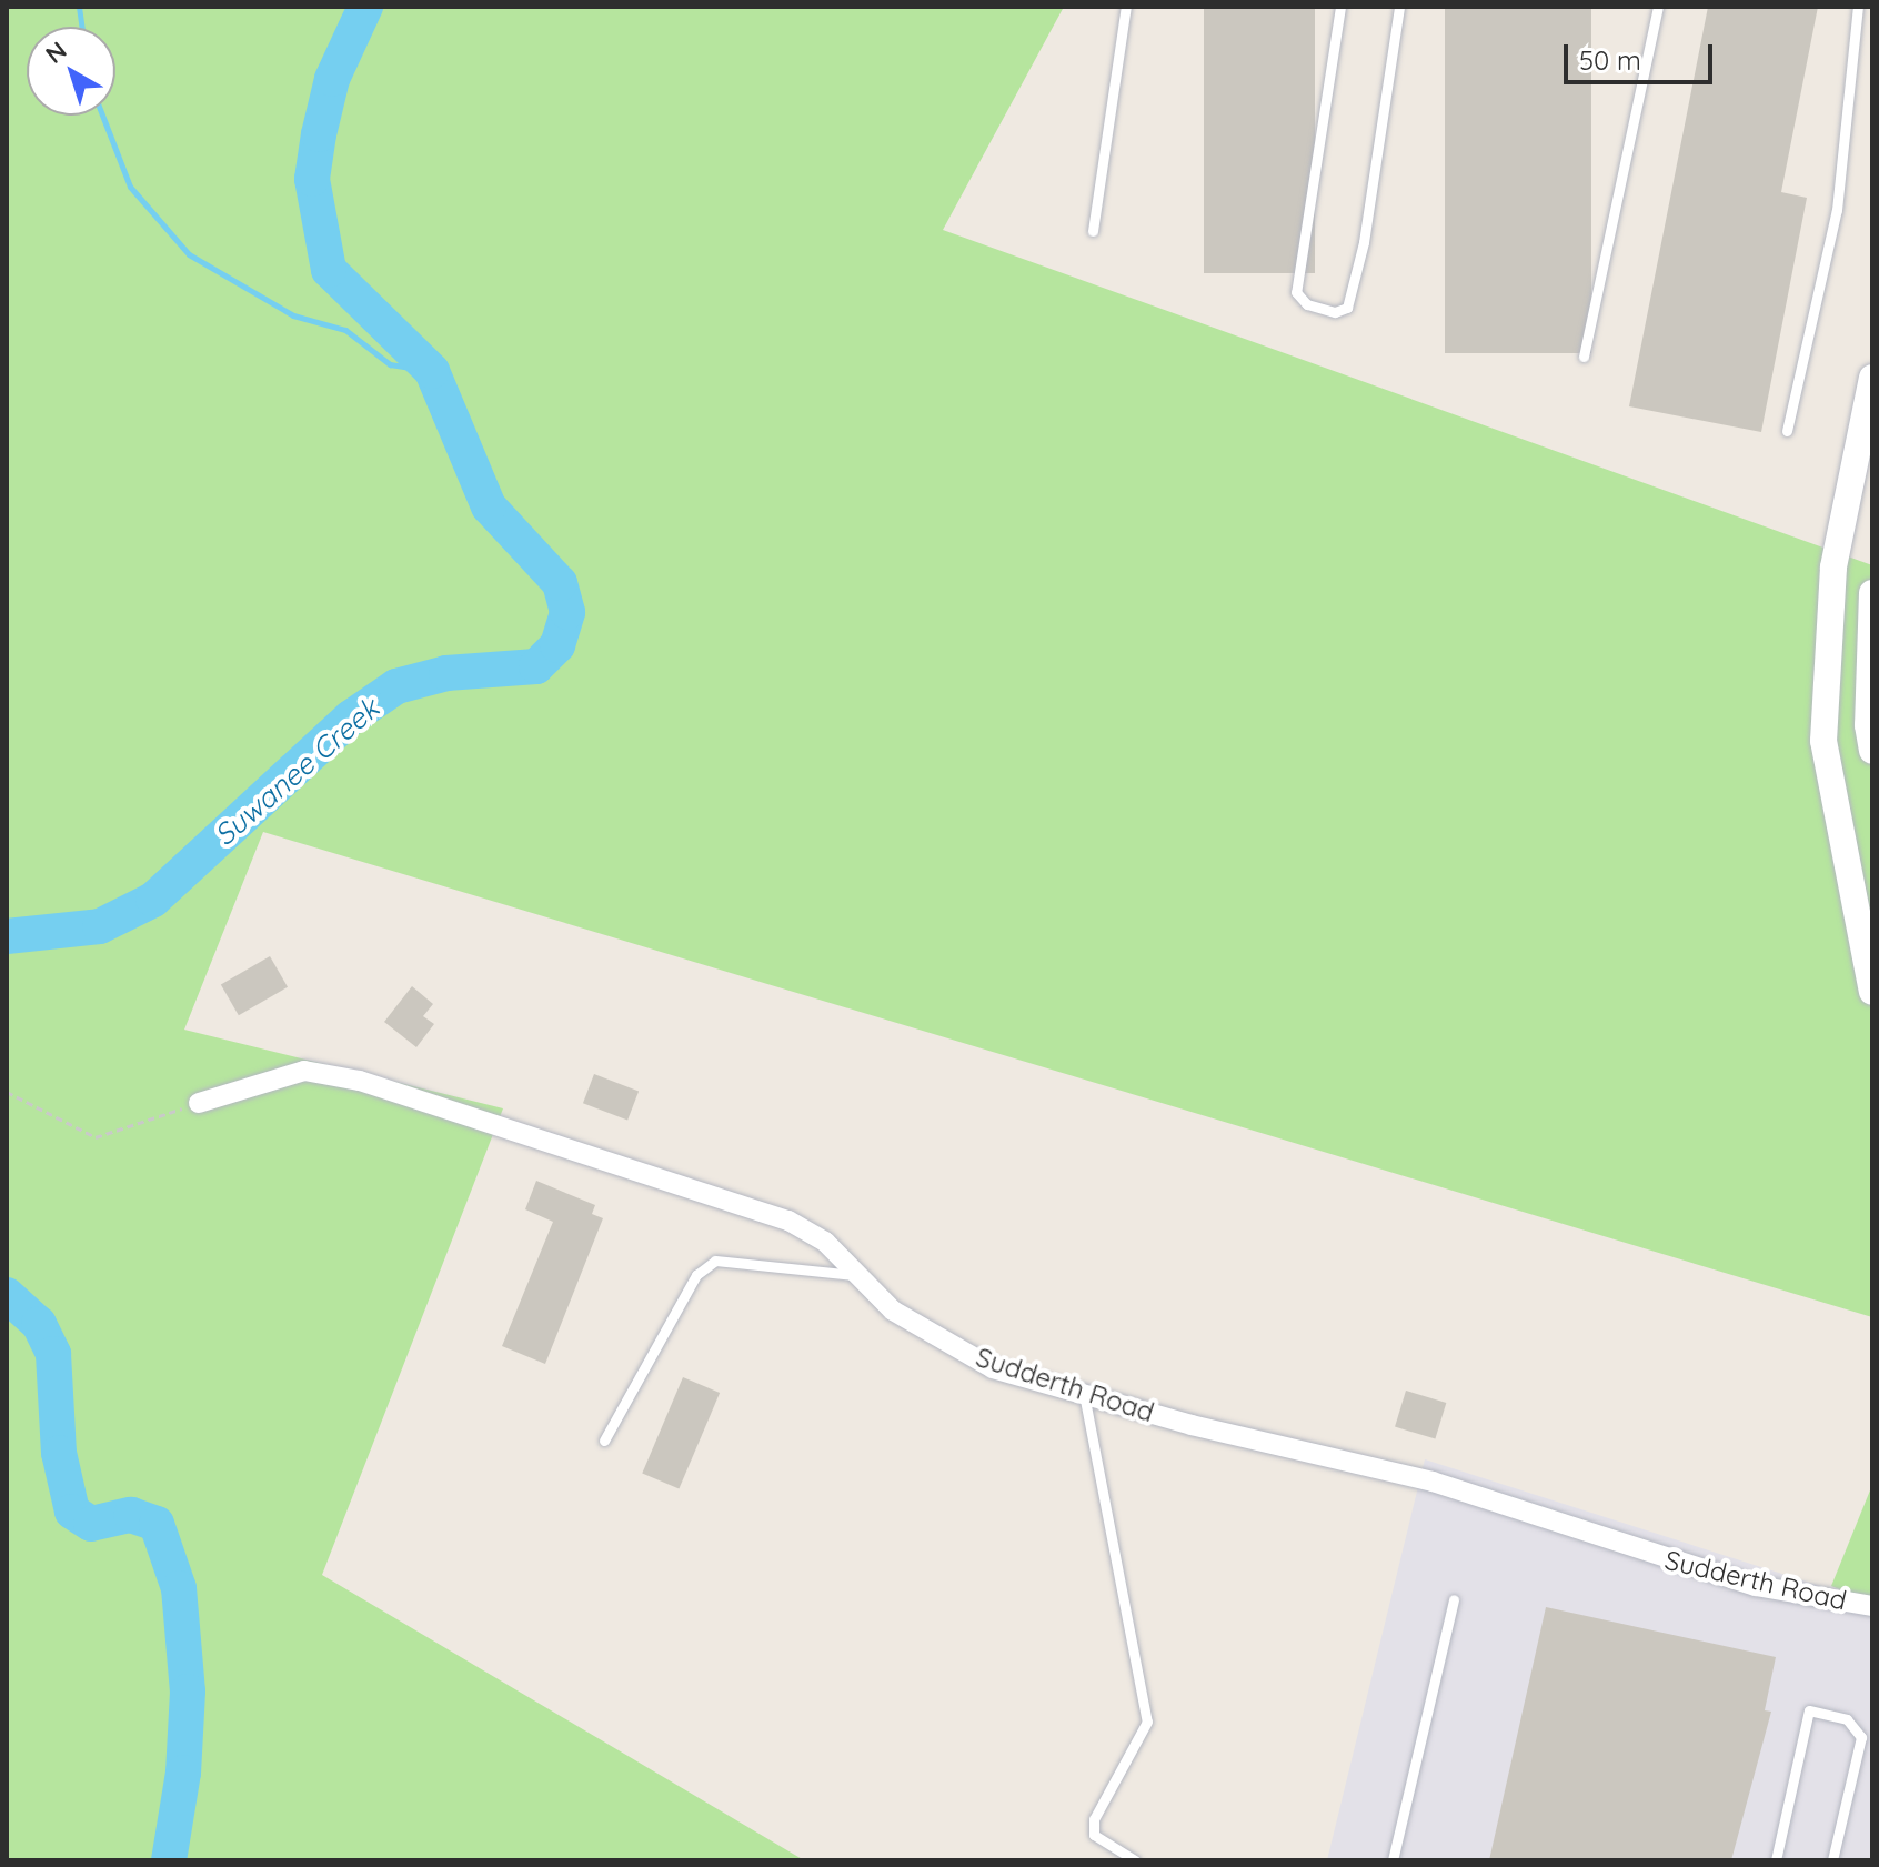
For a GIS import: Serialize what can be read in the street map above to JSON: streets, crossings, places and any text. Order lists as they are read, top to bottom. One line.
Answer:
{"streets":{"street":["Sudderth Road"]},"water":["Suwanee Creek"],"scale_bar":"50 m","north":"top left"}
